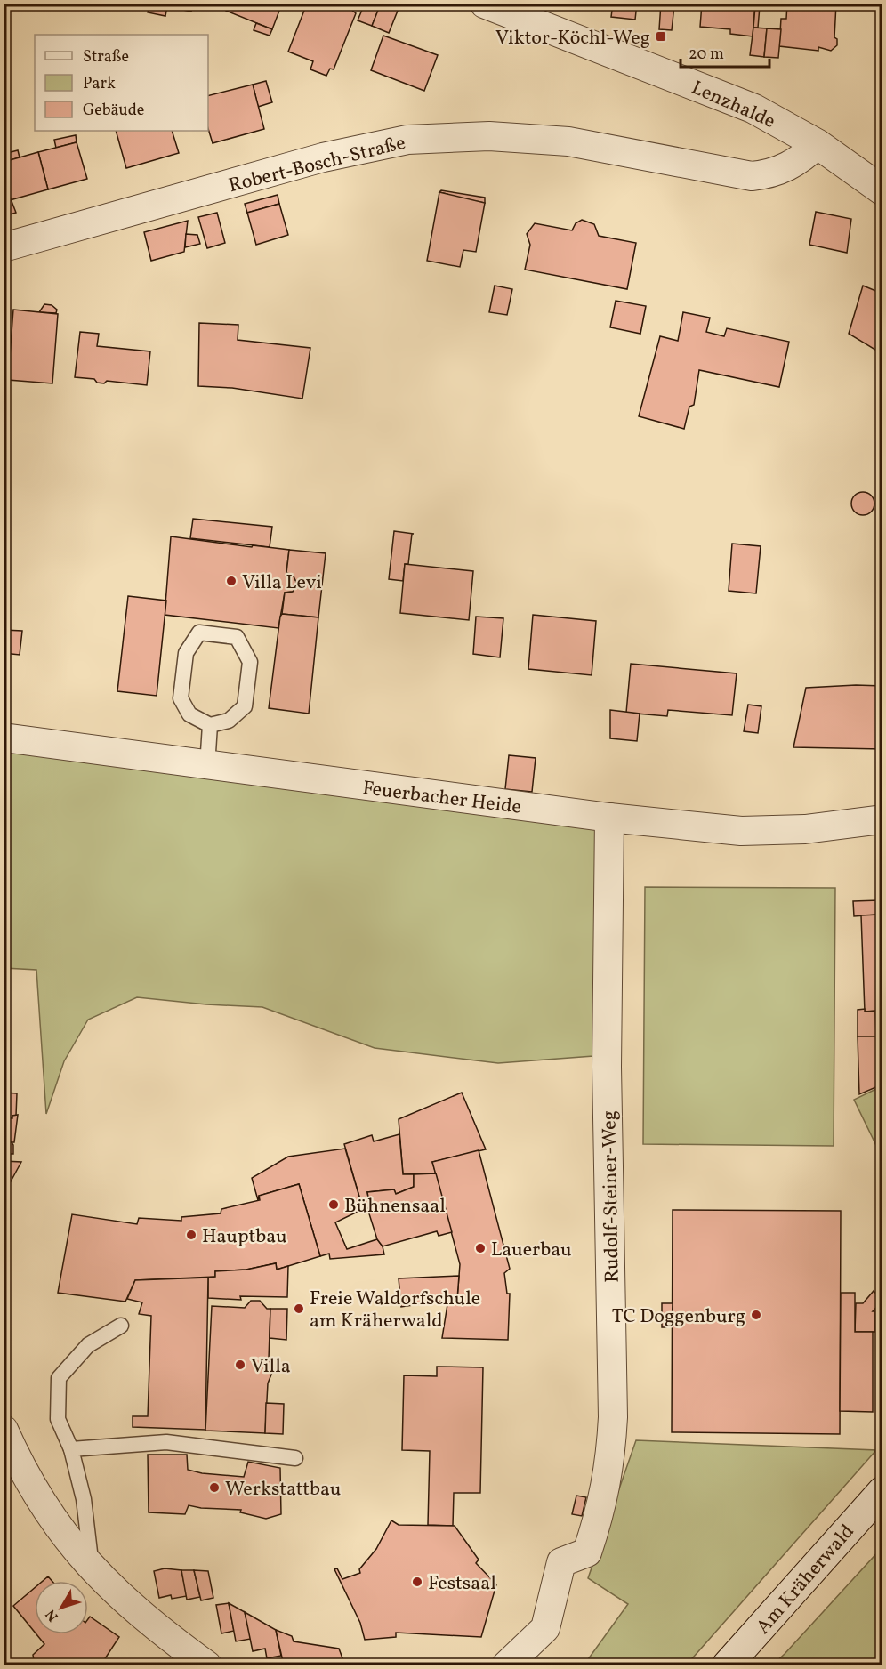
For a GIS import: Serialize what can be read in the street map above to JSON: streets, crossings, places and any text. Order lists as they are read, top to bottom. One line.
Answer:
{"streets":{"street":["Lenzhalde","Robert-Bosch-Straße","Feuerbacher Heide","Rudolf-Steiner-Weg","Am Kräherwald"]},"crossings":[["Lenzhalde","Robert-Bosch-Straße"],["Feuerbacher Heide","Rudolf-Steiner-Weg"]],"places":{"transit":["Viktor-Köchl-Weg"],"other":["Villa Levi","Bühnensaal","Hauptbau","Lauerbau","Freie Waldorfschule am Kräherwald","TC Doggenburg","Villa","Werkstattbau","Festsaal"]},"legend":["Straße","Park","Gebäude"],"scale_bar":"20 m","north":"bottom left"}
